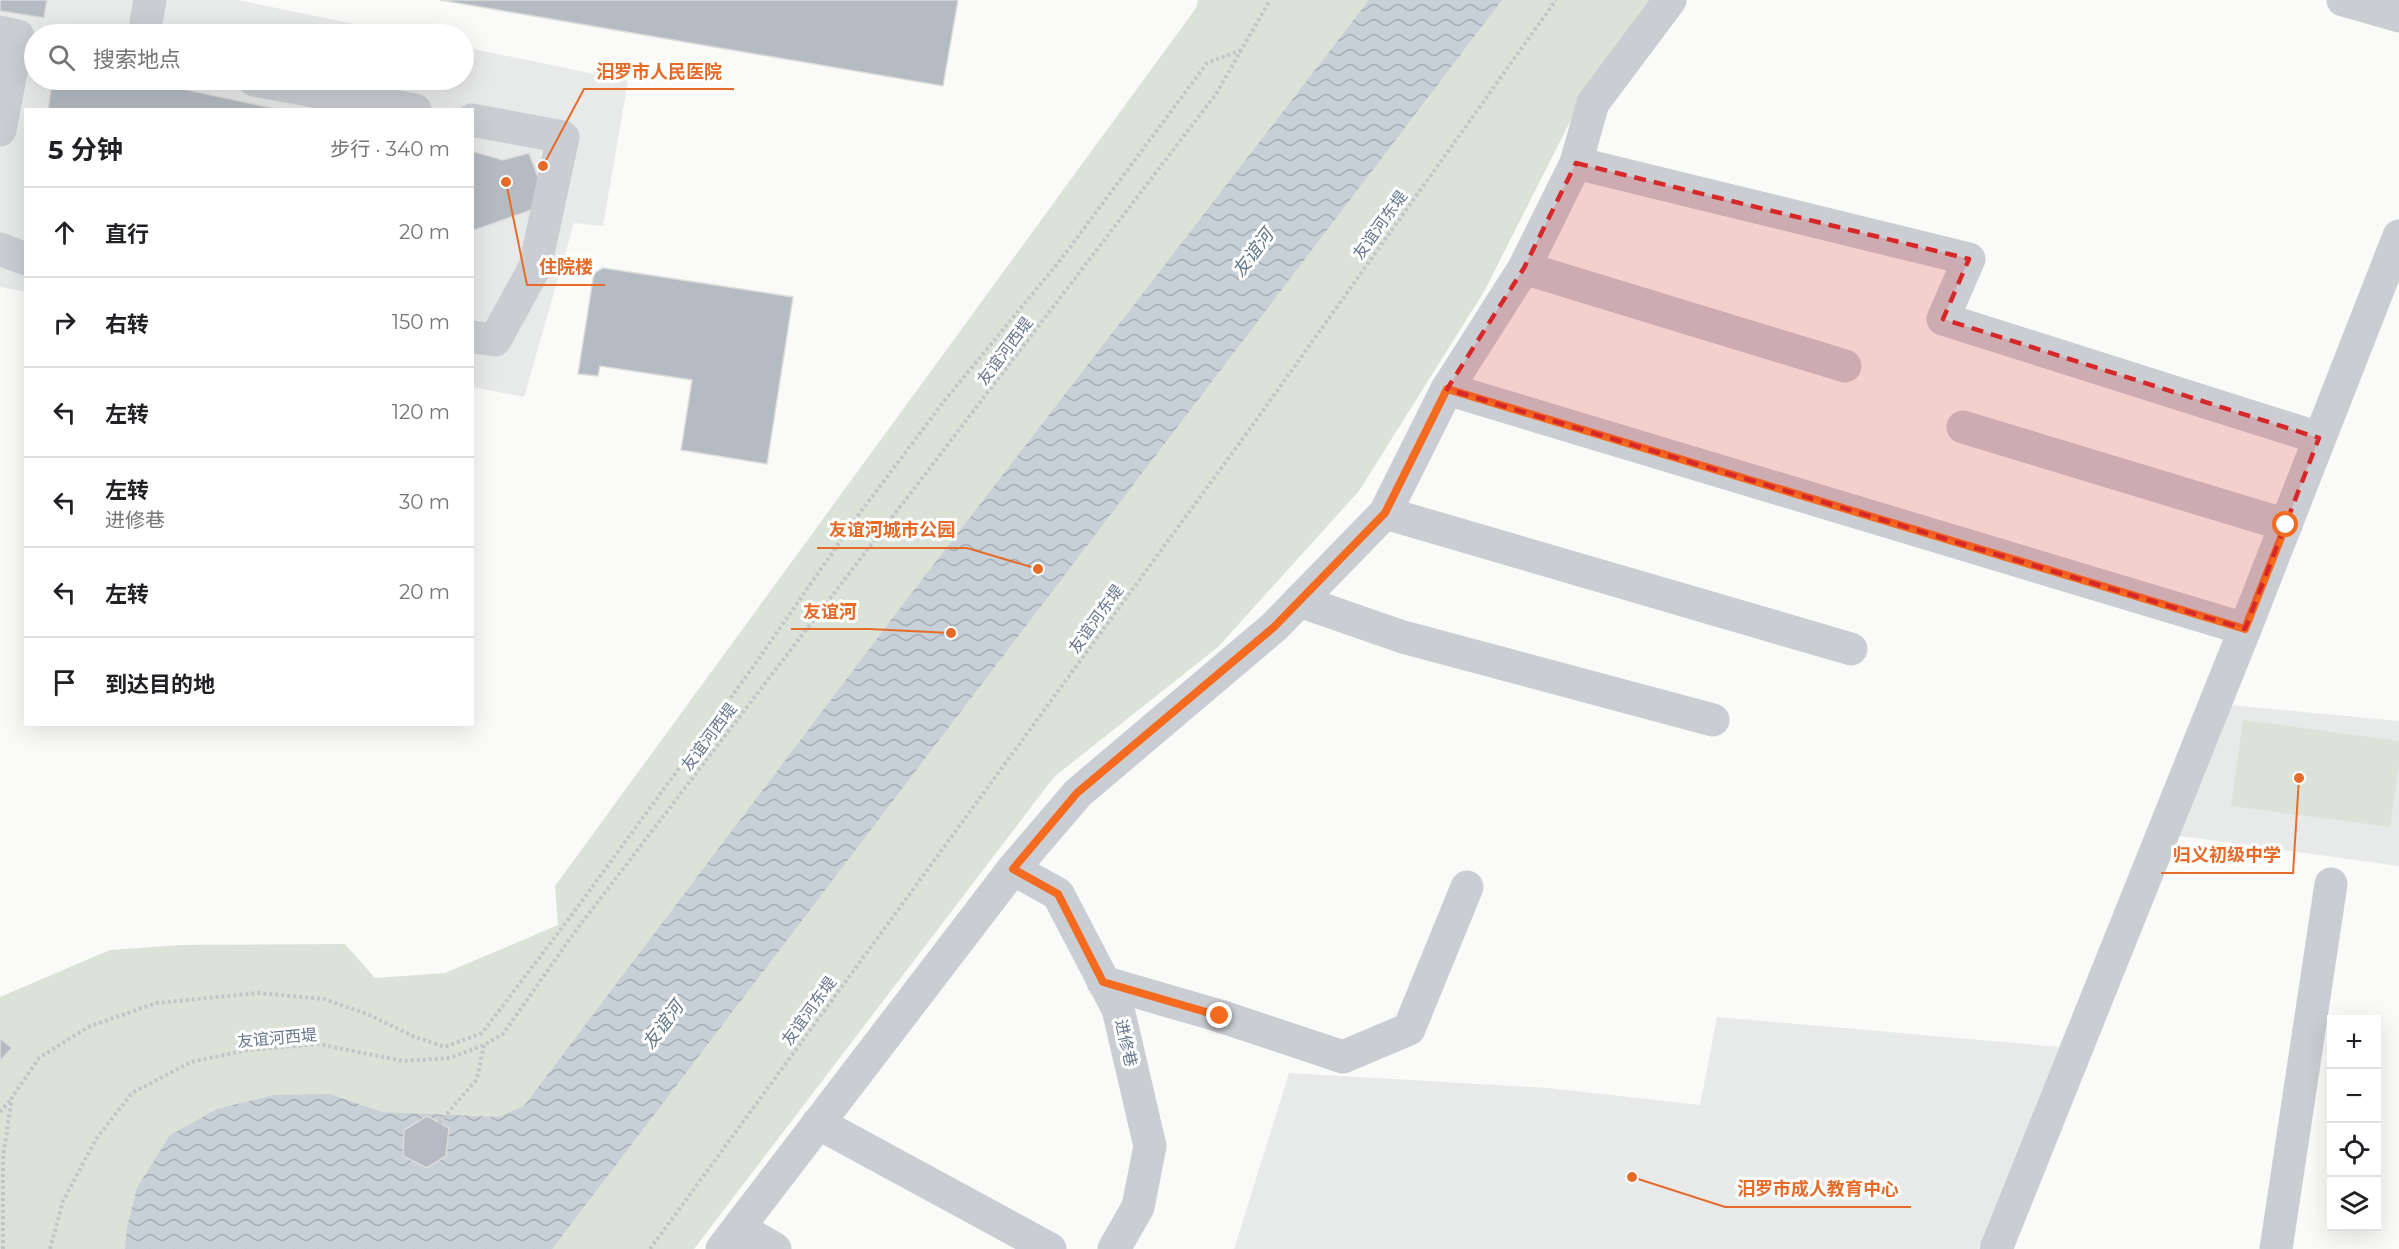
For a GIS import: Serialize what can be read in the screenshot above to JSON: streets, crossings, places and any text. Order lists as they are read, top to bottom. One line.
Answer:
{"streets":{"street":["进修巷"],"path":["友谊河东堤","友谊河西堤"]},"water":["友谊河"],"places":["汨罗市人民医院","住院楼","友谊河城市公园","友谊河","归义初级中学","汨罗市成人教育中心"],"page":{"search":"搜索地点","heading":["5 分钟","步行 · 340 m"],"list":[["直行","20 m"],["右转","150 m"],["左转","120 m"],["左转","进修巷","30 m"],["左转","20 m"],"到达目的地"],"map_buttons":["+","−"]}}
